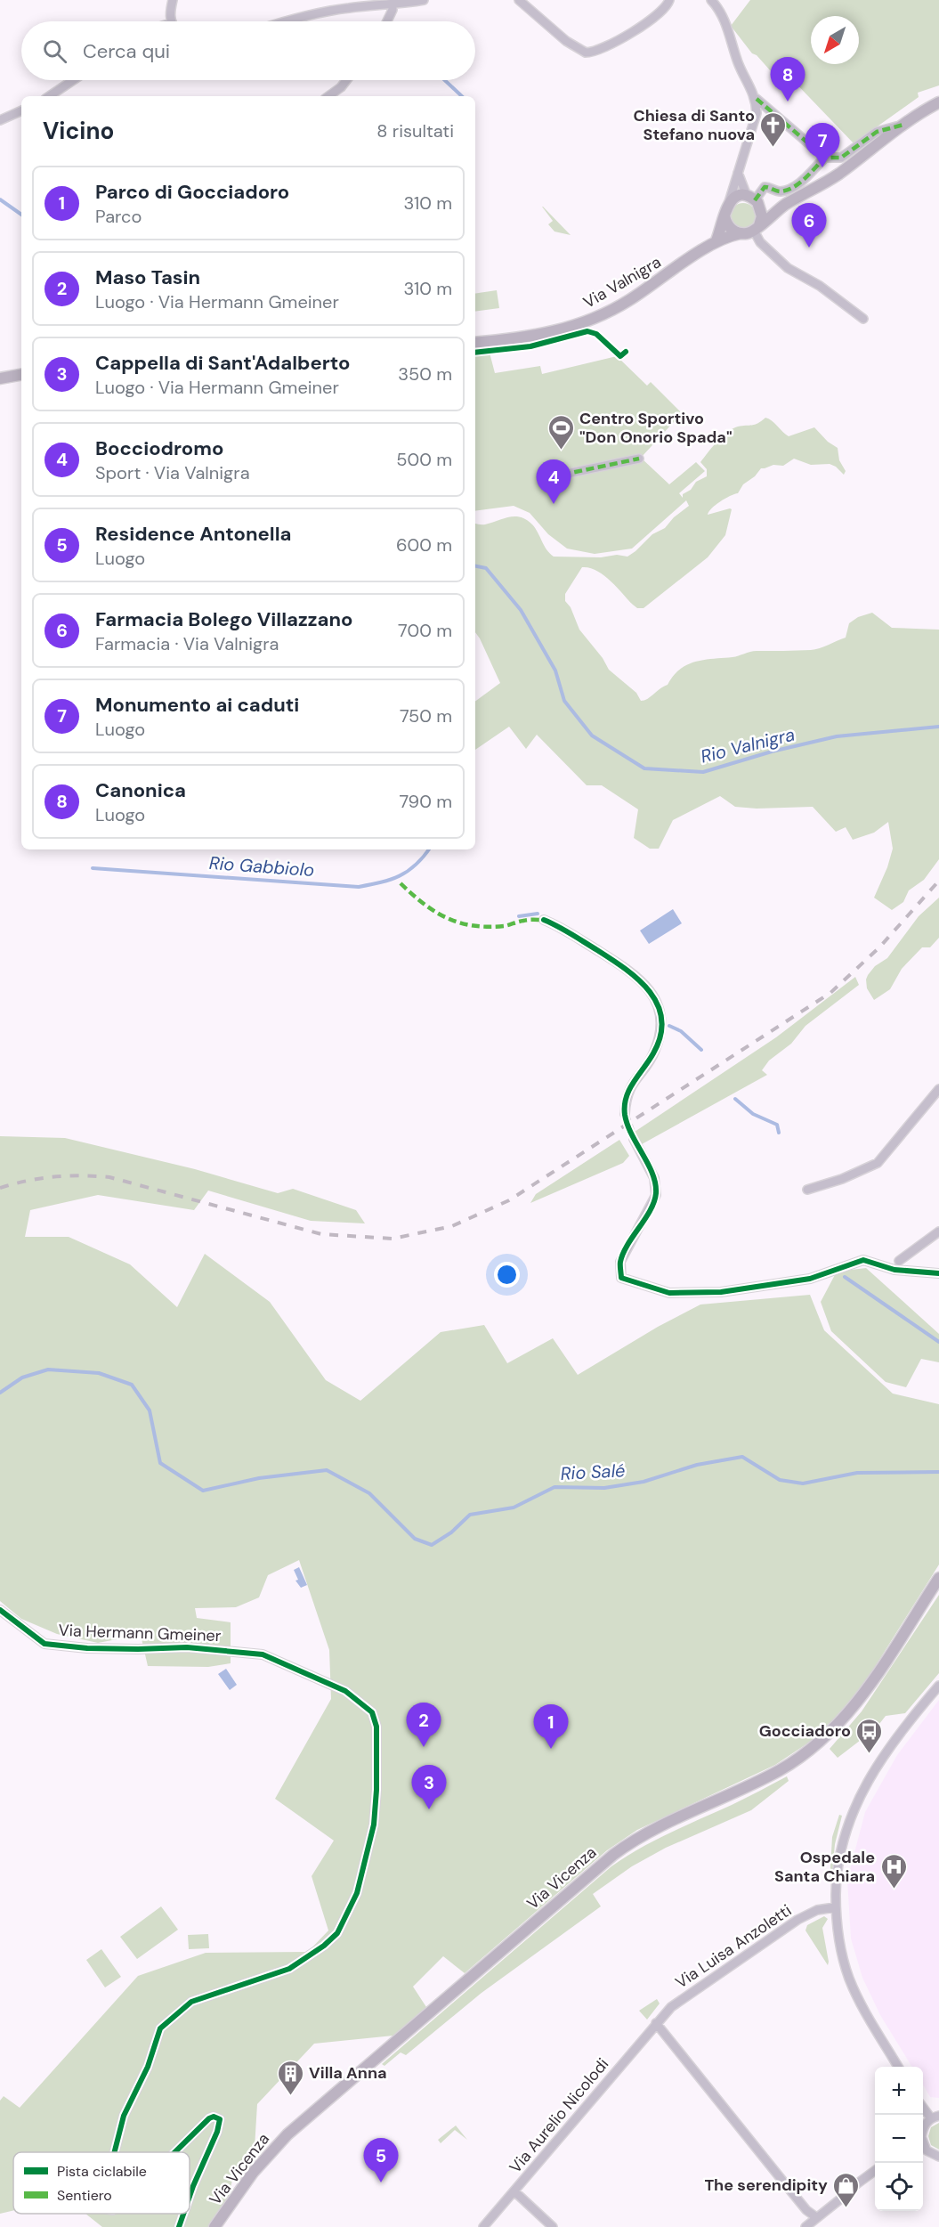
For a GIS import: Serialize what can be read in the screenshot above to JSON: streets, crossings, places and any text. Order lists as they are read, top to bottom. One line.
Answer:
{"streets":{"main road":["Via Valnigra","Via Vicenza"],"street":["Via Hermann Gmeiner","Via Luisa Anzoletti","Via Aurelio Nicolodi"]},"crossings":[["Via Luisa Anzoletti","Via Aurelio Nicolodi"]],"water":["Rio Valnigra","Rio Gabbiolo","Rio Salé"],"places":{"church":["Chiesa di Santo Stefano nuova"],"sports":["Centro Sportivo \"Don Onorio Spada\""],"bus stop":["Gocciadoro"],"hospital":["Ospedale Santa Chiara"],"building":["Villa Anna"],"shop":["The serendipity"]},"legend":["Pista ciclabile","Sentiero"],"north":"bottom left","page":{"search":"Cerca qui","pins":["8","7","6","4","2","1","3","5"],"heading":["Vicino","8 risultati"],"list":[{"mark":"1","name":"Parco di Gocciadoro","note":"Parco","value":"310 m"},{"mark":"2","name":"Maso Tasin","note":"Luogo · Via Hermann Gmeiner","value":"310 m"},{"mark":"3","name":"Cappella di Sant'Adalberto","note":"Luogo · Via Hermann Gmeiner","value":"350 m"},{"mark":"4","name":"Bocciodromo","note":"Sport · Via Valnigra","value":"500 m"},{"mark":"5","name":"Residence Antonella","note":"Luogo","value":"600 m"},{"mark":"6","name":"Farmacia Bolego Villazzano","note":"Farmacia · Via Valnigra","value":"700 m"},{"mark":"7","name":"Monumento ai caduti","note":"Luogo","value":"750 m"},{"mark":"8","name":"Canonica","note":"Luogo","value":"790 m"}],"map_buttons":["+","−"]}}
